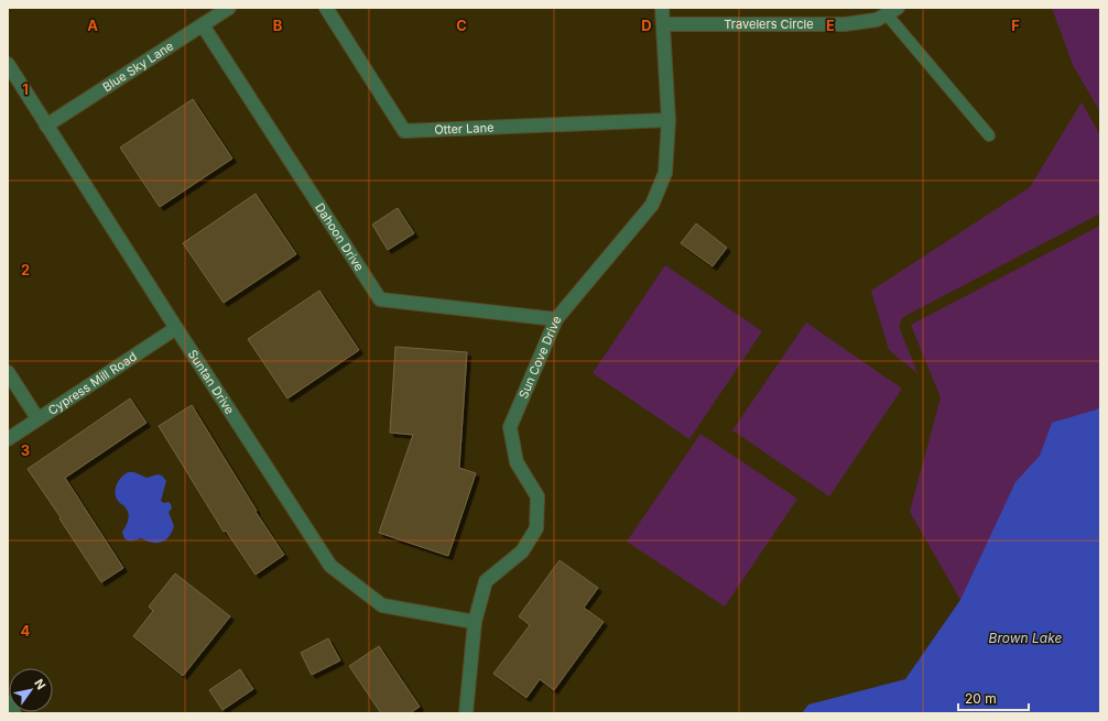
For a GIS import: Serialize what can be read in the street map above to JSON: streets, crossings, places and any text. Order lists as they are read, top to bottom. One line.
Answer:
{"streets":{"street":["Travelers Circle","Blue Sky Lane","Otter Lane","Dahoon Drive","Sun Cove Drive","Cypress Mill Road","Suntan Drive"]},"crossings":[["Travelers Circle","Sun Cove Drive"],["Blue Sky Lane","Dahoon Drive"],["Blue Sky Lane","Suntan Drive"],["Otter Lane","Sun Cove Drive"],["Dahoon Drive","Sun Cove Drive"],["Sun Cove Drive","Suntan Drive"],["Cypress Mill Road","Suntan Drive"]],"water":["Brown Lake"],"scale_bar":"20 m","north":"top right","grid":{"columns":["A","B","C","D","E","F"],"rows":["1","2","3","4"]}}
